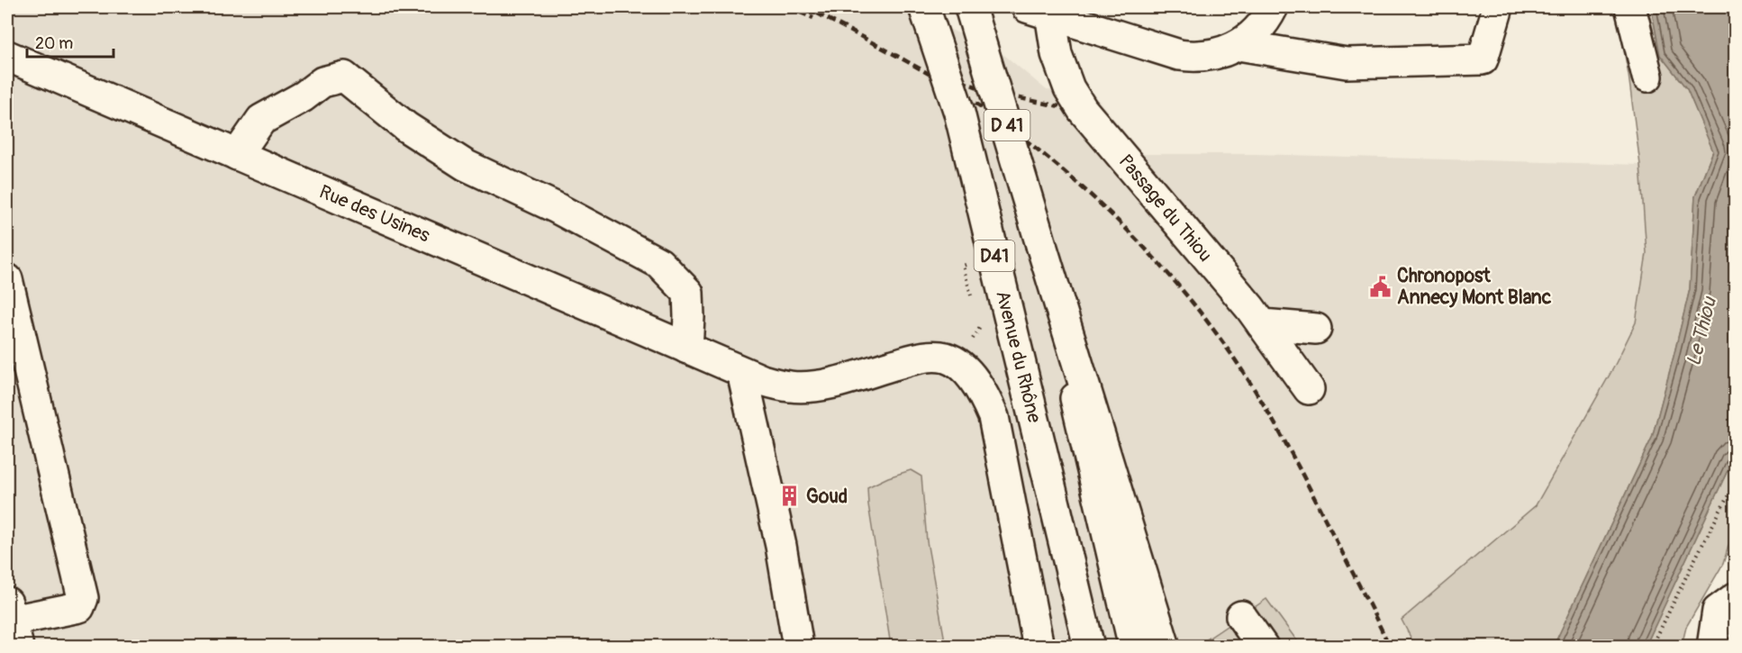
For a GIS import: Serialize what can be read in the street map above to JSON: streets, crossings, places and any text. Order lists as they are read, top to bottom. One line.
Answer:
{"streets":{"main road":["D 41","Passage du Thiou","Rue des Usines","D41","Avenue du Rhône"]},"water":["Le Thiou"],"places":{"public building":["Chronopost Annecy Mont Blanc"],"building":["Goud"]},"scale_bar":"20 m"}
